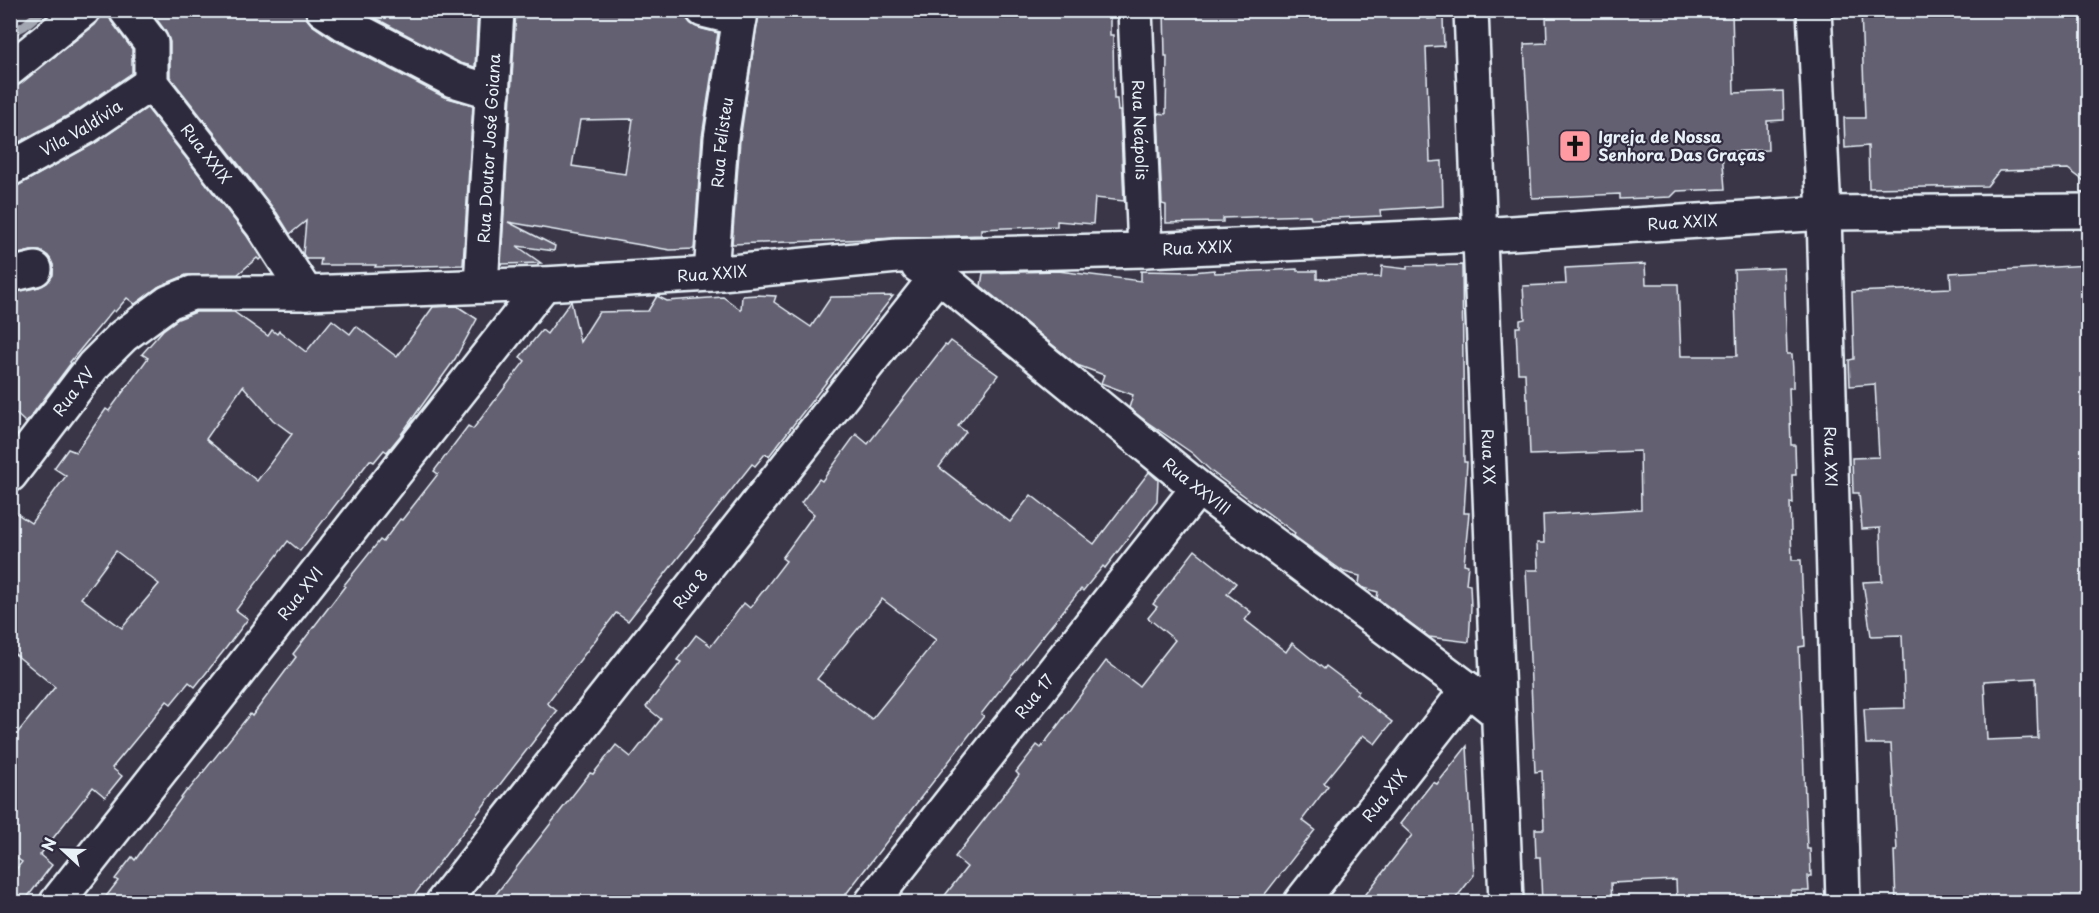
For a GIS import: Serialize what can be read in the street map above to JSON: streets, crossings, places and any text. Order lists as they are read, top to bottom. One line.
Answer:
{"streets":{"street":["Vila Valdívia","Rua Neápolis","Rua Felisteu","Rua Doutor José Goiana","Rua XXIX","Rua XV","Rua XX","Rua XXI","Rua XXVIII","Rua 8","Rua XVI","Rua 17","Rua XIX"]},"crossings":[["Vila Valdívia","Rua XXIX"],["Rua Neápolis","Rua XXIX"],["Rua Felisteu","Rua XXIX"],["Rua Doutor José Goiana","Rua XXIX"],["Rua XXIX","Rua XV"],["Rua XXIX","Rua XX"],["Rua XXIX","Rua XXI"],["Rua XXIX","Rua XXVIII"],["Rua XXIX","Rua XVI"],["Rua XX","Rua XXVIII"],["Rua XXVIII","Rua 8"],["Rua XXVIII","Rua 17"],["Rua XXVIII","Rua XIX"]],"places":{"church":["Igreja de Nossa Senhora Das Graças"]},"north":"left"}
